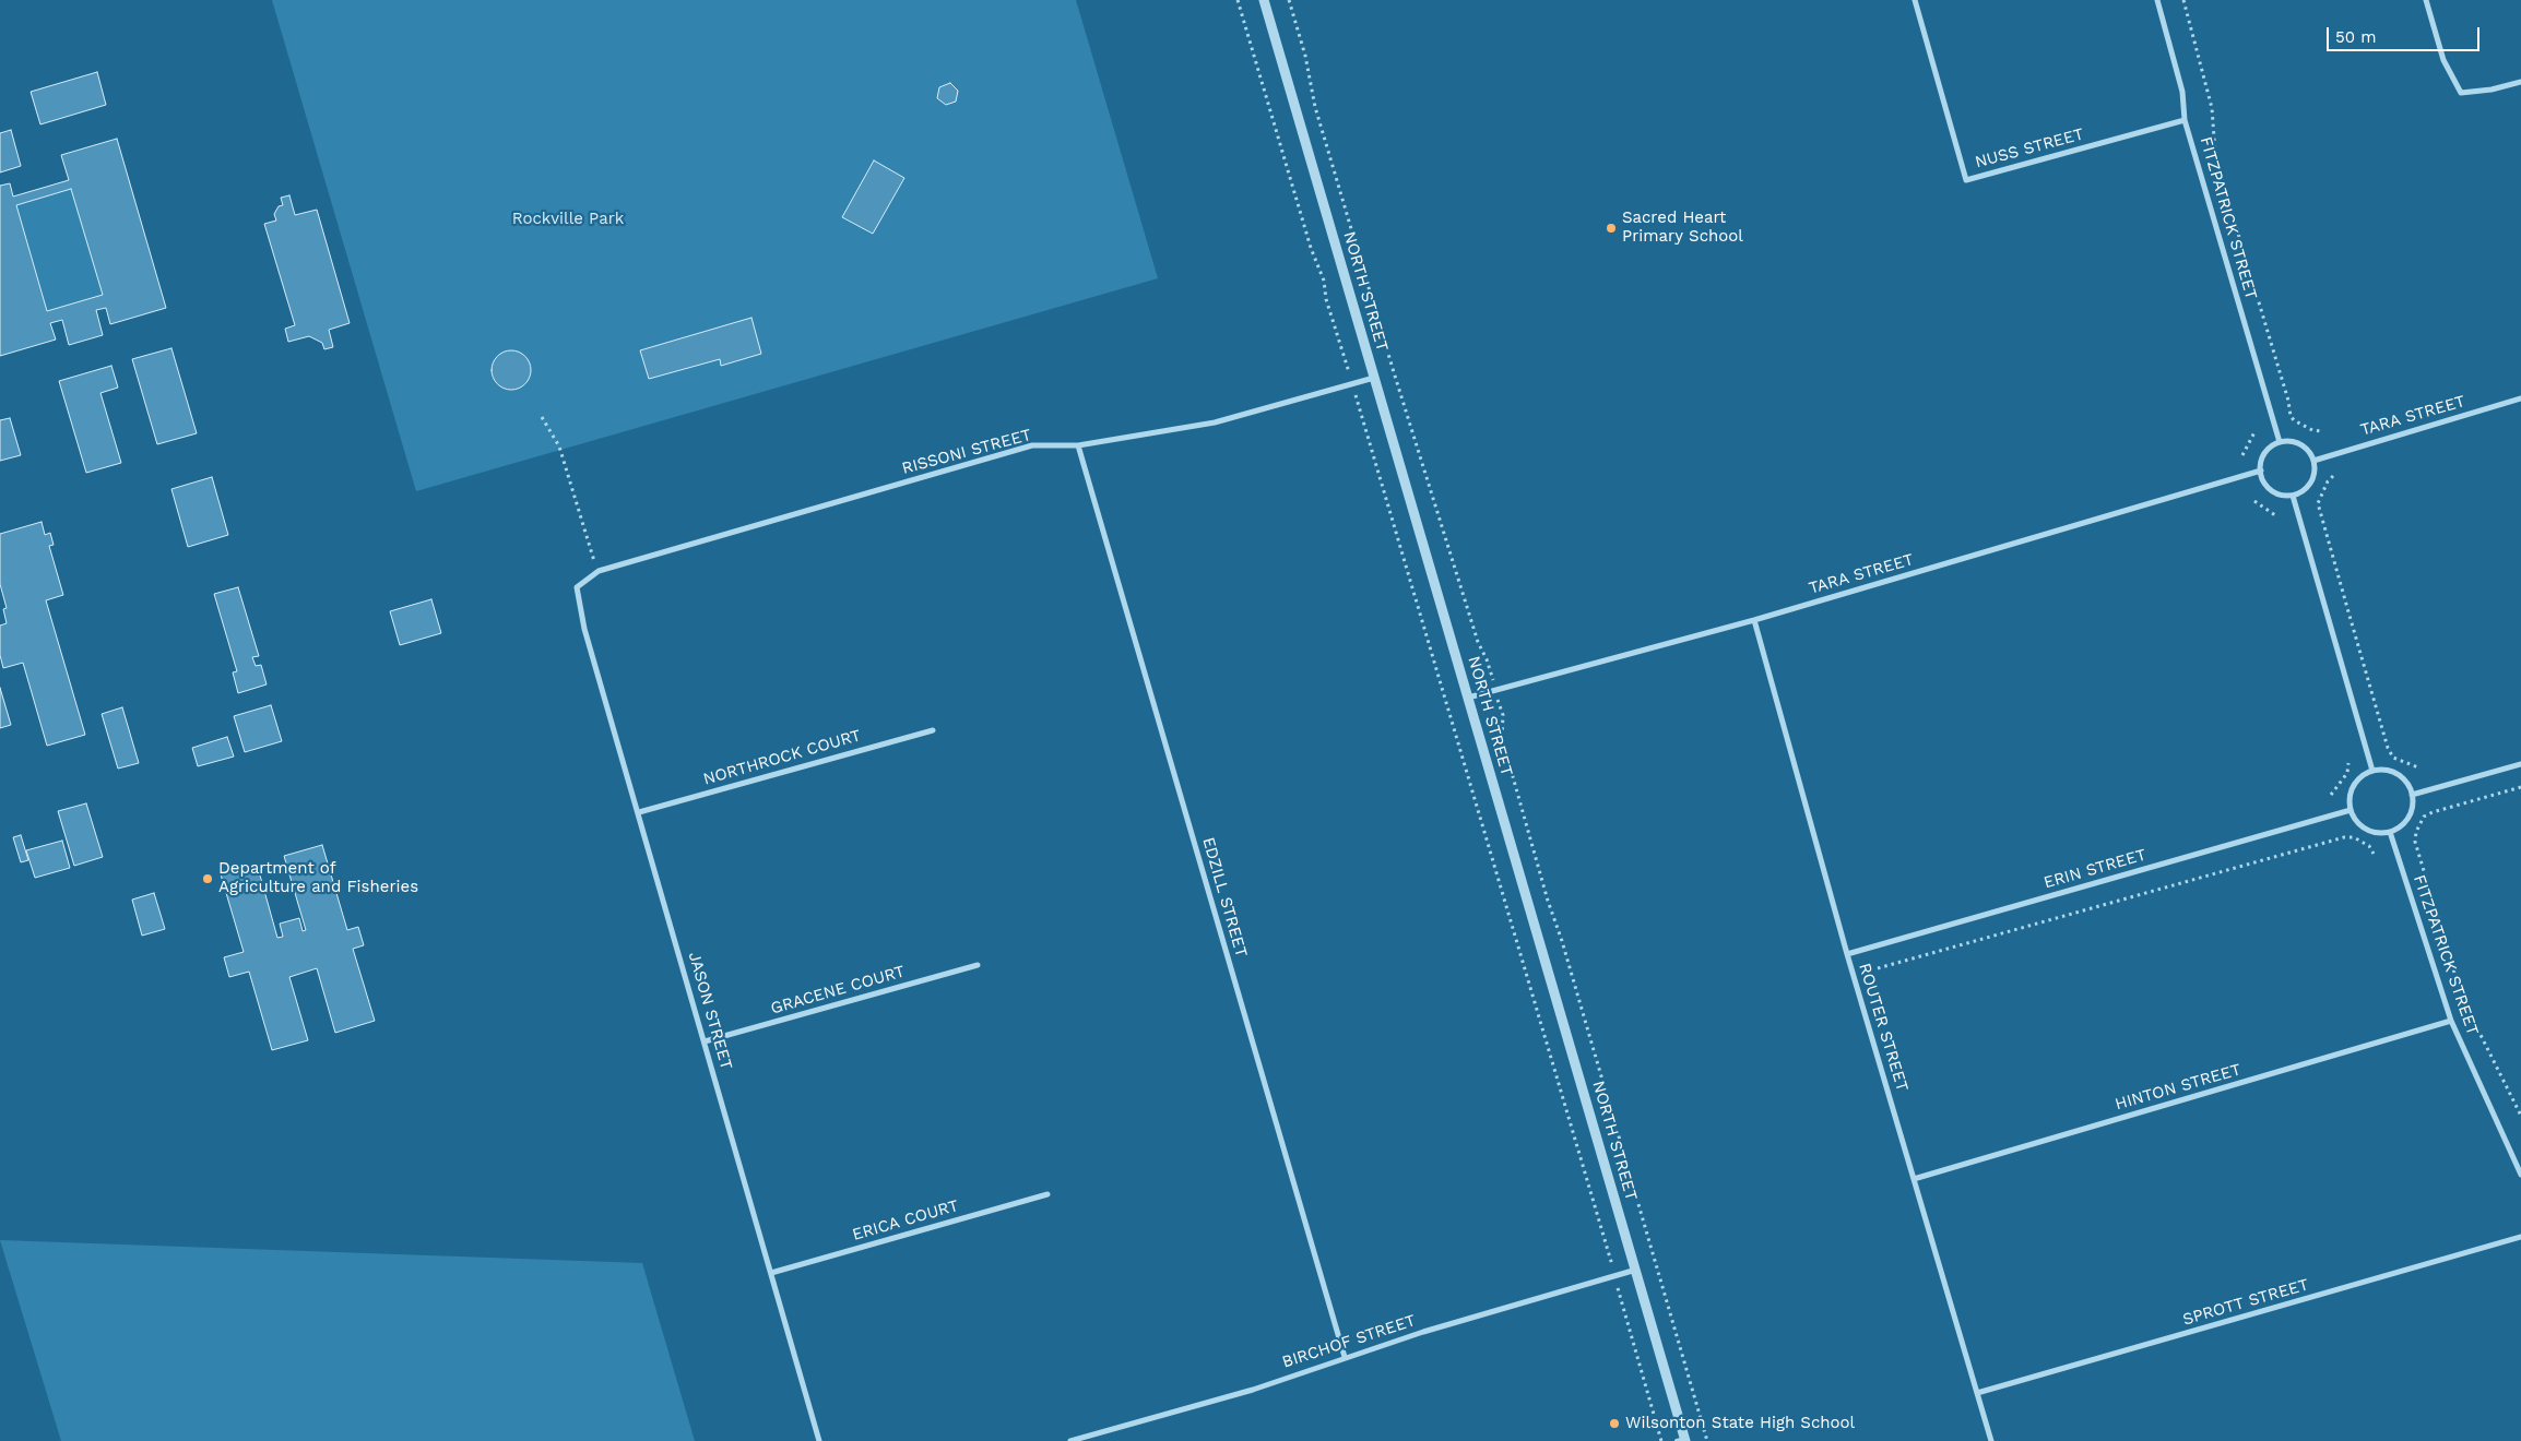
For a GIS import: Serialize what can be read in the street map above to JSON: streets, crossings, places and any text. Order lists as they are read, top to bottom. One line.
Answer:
{"streets":{"street":["NUSS STREET","FITZPATRICK STREET","NORTH STREET","TARA STREET","RISSONI STREET","NORTHROCK COURT","ERIN STREET","EDZILL STREET","GRACENE COURT","JASON STREET","ROUTER STREET","HINTON STREET","ERICA COURT","SPROTT STREET","BIRCHOF STREET"]},"crossings":[["NUSS STREET","FITZPATRICK STREET"],["FITZPATRICK STREET","TARA STREET"],["FITZPATRICK STREET","ERIN STREET"],["FITZPATRICK STREET","HINTON STREET"],["NORTH STREET","TARA STREET"],["NORTH STREET","RISSONI STREET"],["NORTH STREET","BIRCHOF STREET"],["TARA STREET","ROUTER STREET"],["RISSONI STREET","EDZILL STREET"],["RISSONI STREET","JASON STREET"],["NORTHROCK COURT","JASON STREET"],["ERIN STREET","ROUTER STREET"],["EDZILL STREET","BIRCHOF STREET"],["GRACENE COURT","JASON STREET"],["JASON STREET","ERICA COURT"],["ROUTER STREET","HINTON STREET"],["ROUTER STREET","SPROTT STREET"]],"parks":["Rockville Park"],"places":["Sacred Heart Primary School","Department of Agriculture and Fisheries","Wilsonton State High School"],"scale_bar":"50 m"}
